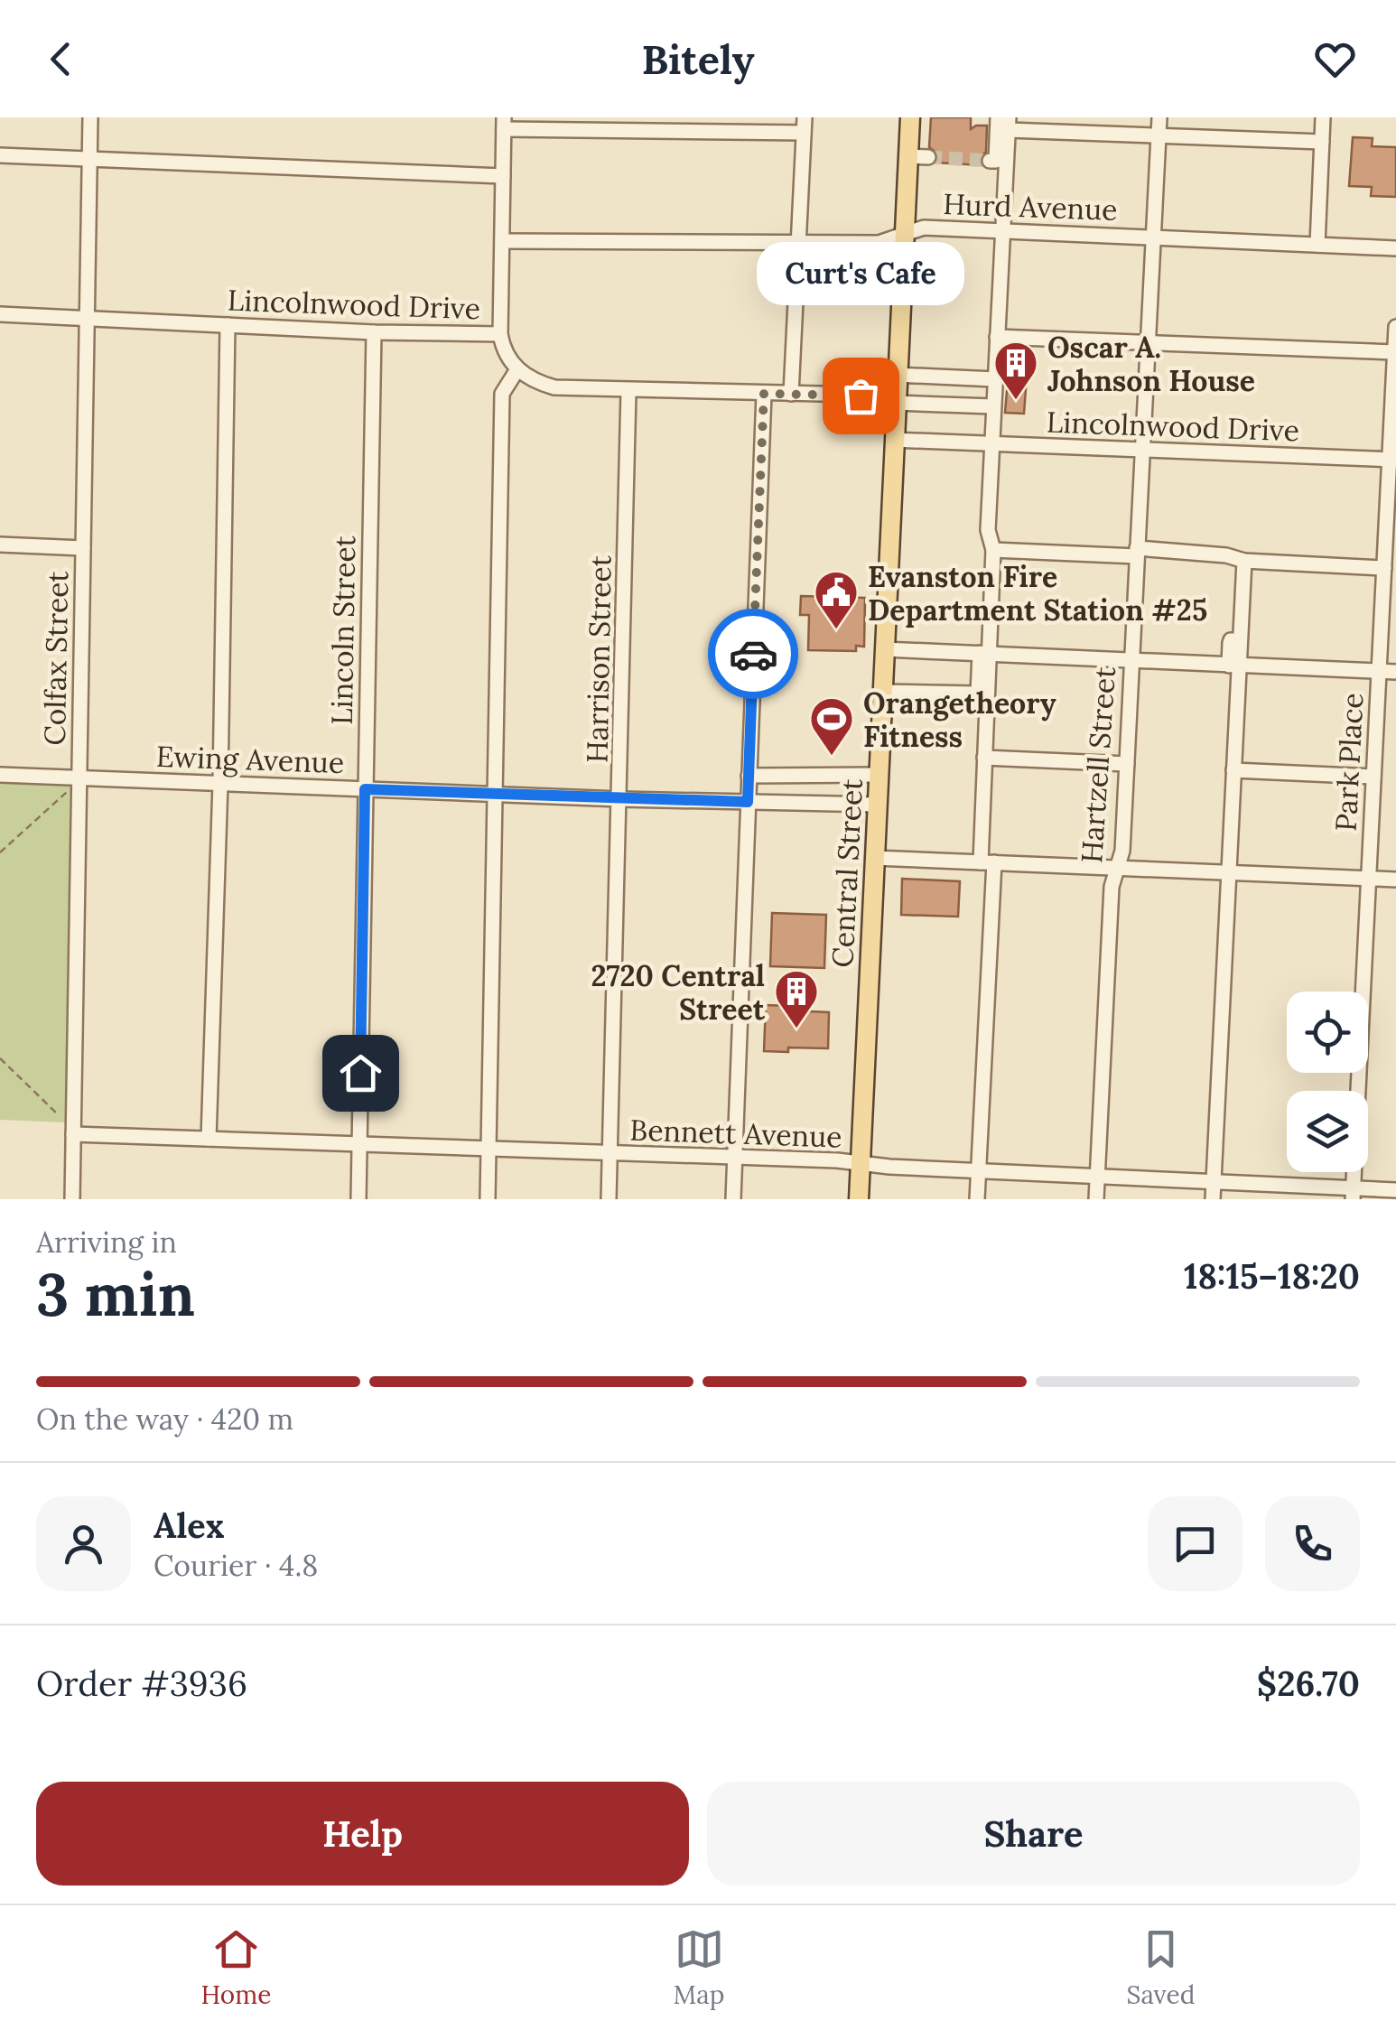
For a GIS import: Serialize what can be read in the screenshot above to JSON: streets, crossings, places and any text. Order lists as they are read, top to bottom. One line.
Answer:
{"streets":{"main road":["Central Street"],"street":["Hurd Avenue","Lincolnwood Drive","Lincoln Street","Colfax Street","Harrison Street","Ewing Avenue","Park Place","Hartzell Street","Bennett Avenue"]},"crossings":[["Hurd Avenue","Hartzell Street"],["Hurd Avenue","Central Street"],["Lincolnwood Drive","Lincoln Street"],["Lincolnwood Drive","Colfax Street"],["Lincolnwood Drive","Park Place"],["Lincolnwood Drive","Hartzell Street"],["Lincolnwood Drive","Central Street"],["Lincoln Street","Ewing Avenue"],["Lincoln Street","Bennett Avenue"],["Colfax Street","Ewing Avenue"],["Colfax Street","Bennett Avenue"],["Harrison Street","Ewing Avenue"],["Harrison Street","Bennett Avenue"],["Ewing Avenue","Central Street"],["Park Place","Bennett Avenue"],["Hartzell Street","Bennett Avenue"],["Central Street","Bennett Avenue"]],"places":{"other":["Curt's Cafe"],"building":["Oscar A. Johnson House","2720 Central Street"],"public building":["Evanston Fire Department Station #25"],"sports":["Orangetheory Fitness"]},"page":{"header":"Bitely","bubble":"Curt's Cafe","heading":["3 min","Arriving in","18:15–18:20"],"panel":["Alex","Courier · 4.8","Order #3936","$26.70"],"bar":"On the way · 420 m","buttons":["Help","Share"],"tabs":["Home","Map","Saved"]}}
